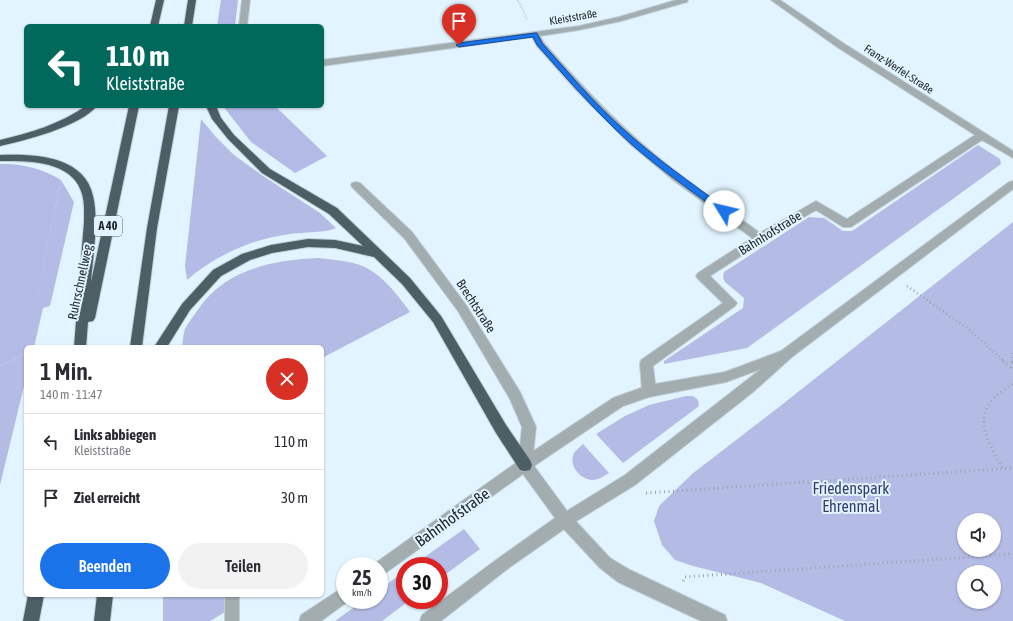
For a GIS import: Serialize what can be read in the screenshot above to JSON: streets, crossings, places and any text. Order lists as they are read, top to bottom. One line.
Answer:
{"streets":{"highway":["A 40","Ruhrschnellweg"],"street":["Kleiststraße","Franz-Werfel-Straße","Bahnhofstraße","Brechtstraße"]},"crossings":[["Franz-Werfel-Straße","Bahnhofstraße"],["Bahnhofstraße","Brechtstraße"]],"parks":["Friedenspark Ehrenmal"],"page":{"turn":["110 m","Kleiststraße"],"heading":["1 Min.","140 m · 11:47"],"list":[{"name":"Links abbiegen","note":"Kleiststraße","value":"110 m"},{"name":"Ziel erreicht","value":"30 m"}],"buttons":["Beenden","Teilen"],"speed":"25 km/h","limit":"30"}}
